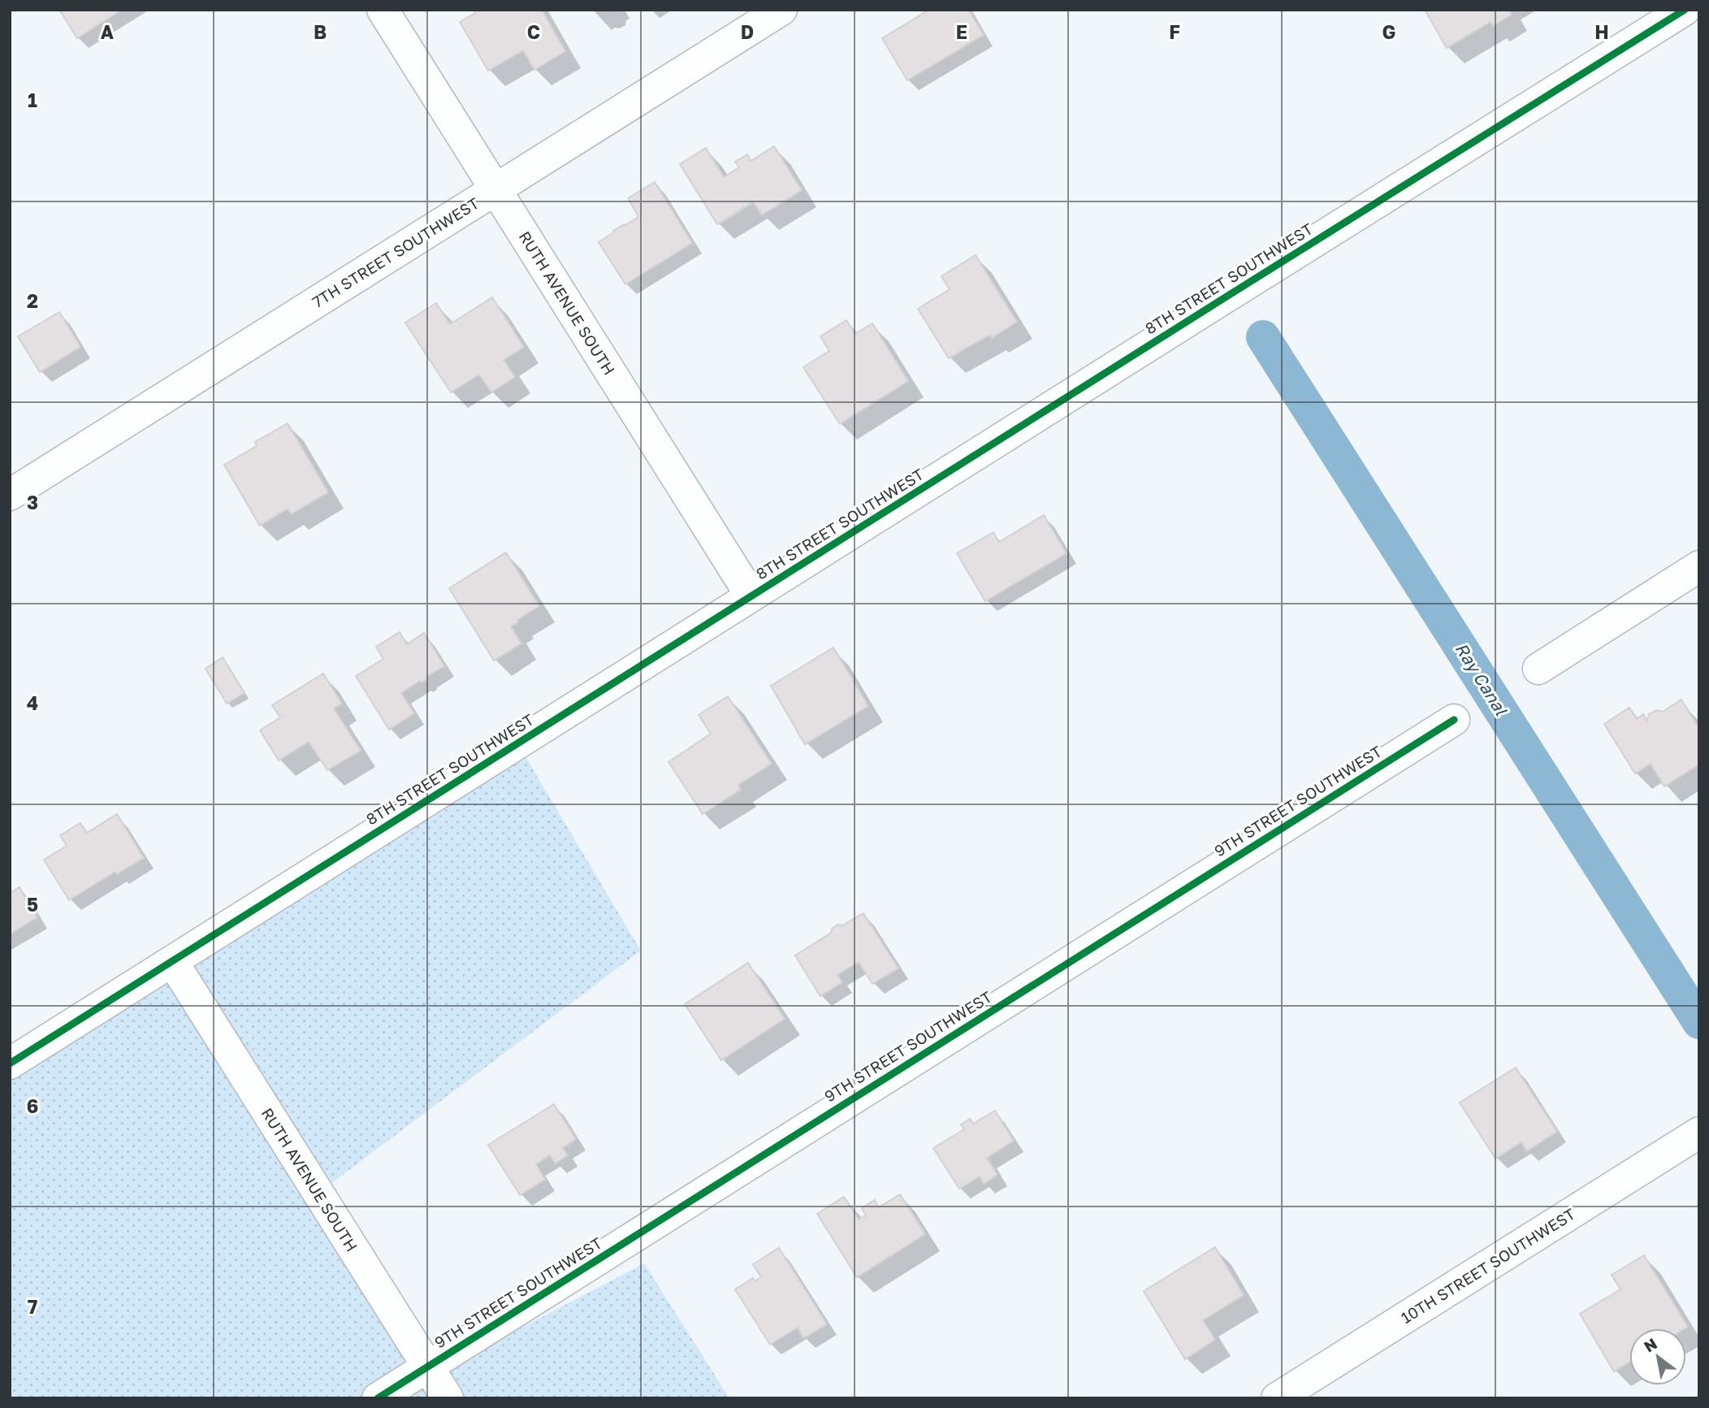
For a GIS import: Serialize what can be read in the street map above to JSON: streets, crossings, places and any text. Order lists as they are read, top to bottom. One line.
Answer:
{"streets":{"street":["7TH STREET SOUTHWEST","8TH STREET SOUTHWEST","RUTH AVENUE SOUTH","9TH STREET SOUTHWEST","10TH STREET SOUTHWEST"]},"crossings":[["7TH STREET SOUTHWEST","RUTH AVENUE SOUTH"],["8TH STREET SOUTHWEST","RUTH AVENUE SOUTH"],["RUTH AVENUE SOUTH","9TH STREET SOUTHWEST"]],"water":["Ray Canal"],"north":"top left","grid":{"columns":["A","B","C","D","E","F","G","H"],"rows":["1","2","3","4","5","6","7"]}}
